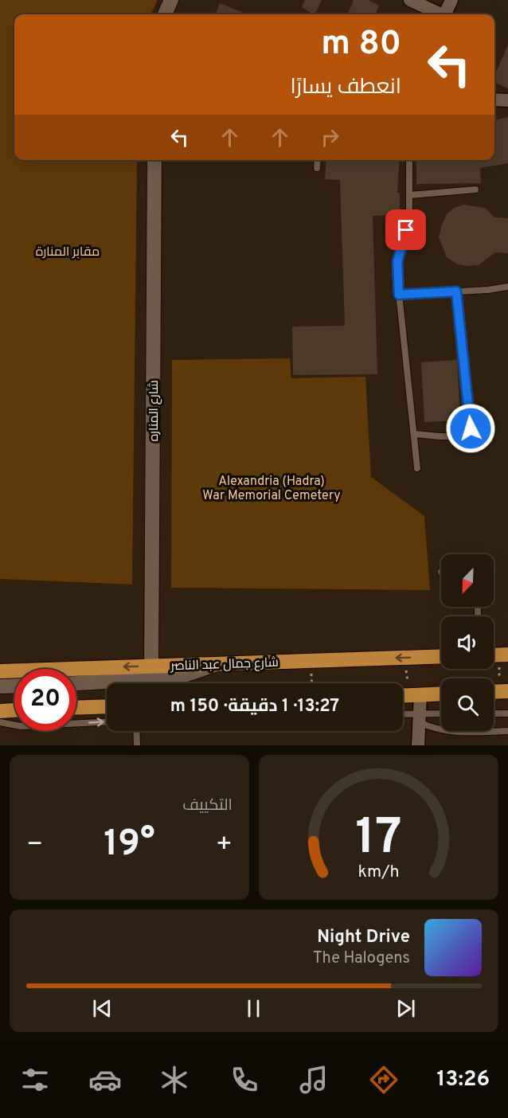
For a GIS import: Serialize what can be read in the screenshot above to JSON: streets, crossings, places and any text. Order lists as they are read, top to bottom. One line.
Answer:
{"streets":{"main road":["شارع جمال عبد الناصر"],"street":["شارع المناره"]},"crossings":[["شارع المناره","شارع جمال عبد الناصر"]],"one_way":["شارع جمال عبد الناصر"],"parks":["مقابر المنارة","Alexandria (Hadra) War Memorial Cemetery"],"north":"bottom left","page":{"turn":["80 m","انعطف يسارًا"],"limit":"20","trip":"13:27 · 1 دقيقة · 150 m","tile":"التكييف","heat":["−","19°","+"],"song":["Night Drive","The Halogens"],"tabs":"13:26","gauge":["17","km/h"]}}
